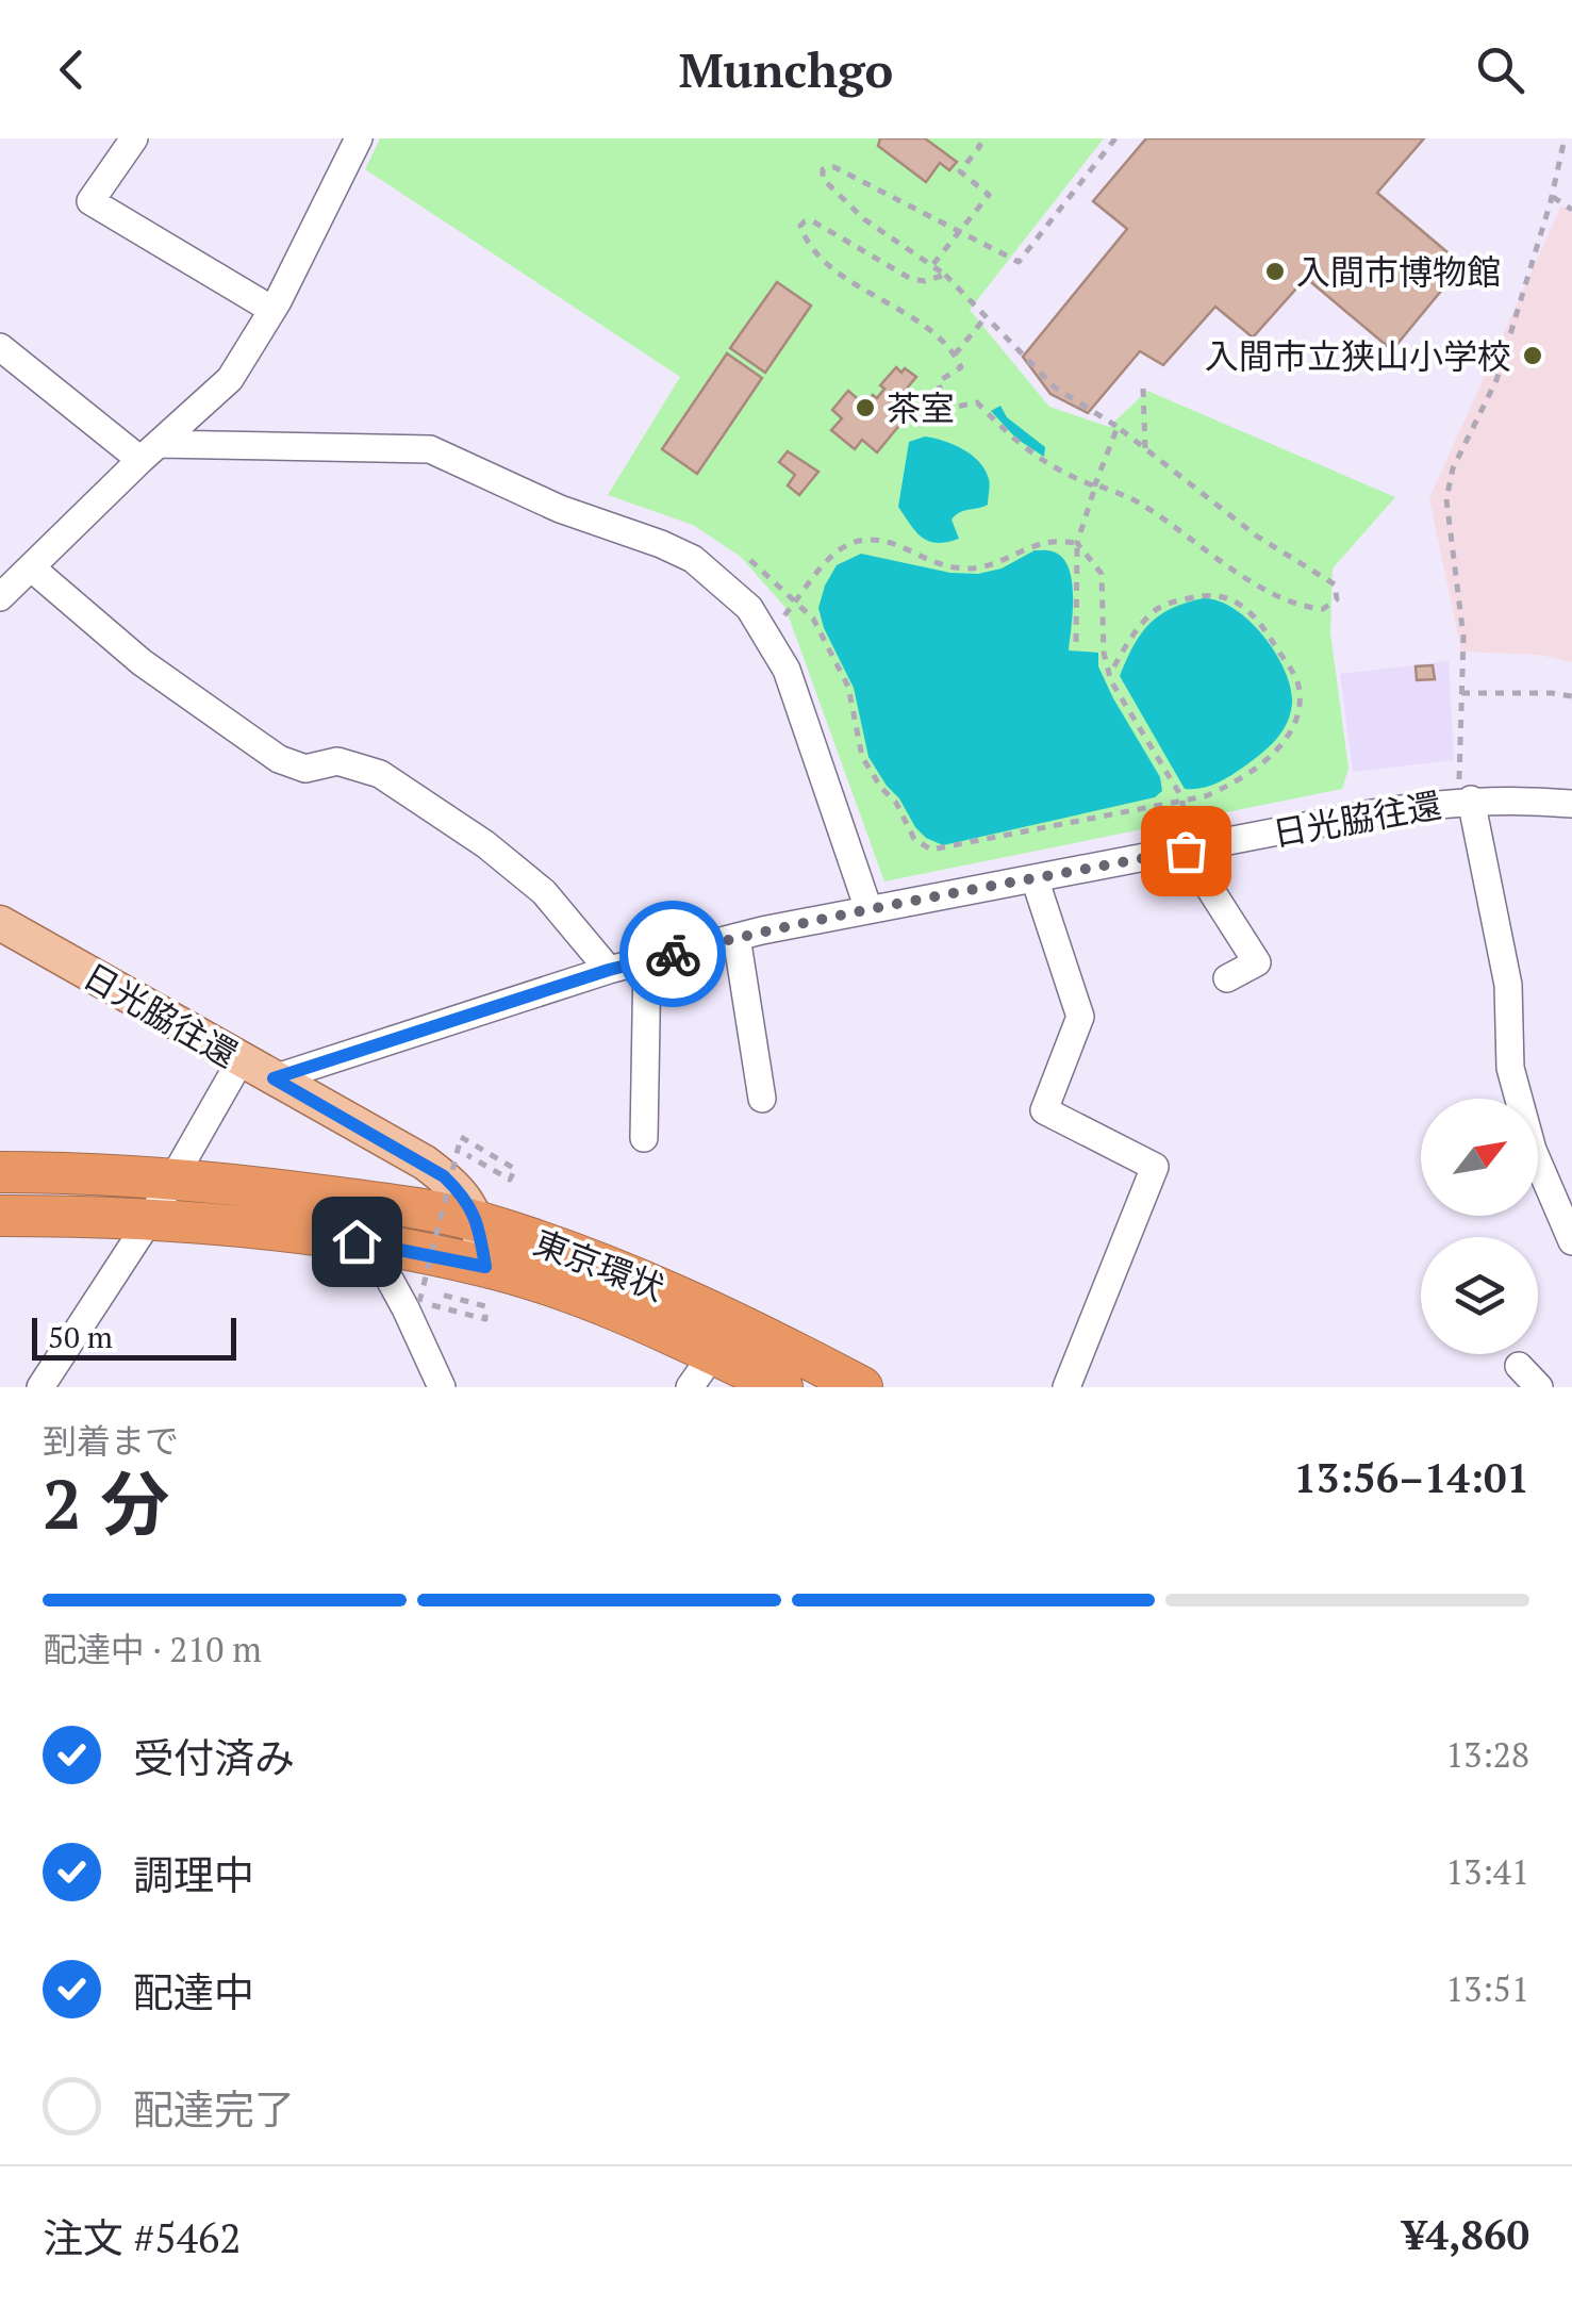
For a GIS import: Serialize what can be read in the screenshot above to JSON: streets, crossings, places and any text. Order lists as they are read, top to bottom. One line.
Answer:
{"streets":{"highway":["東京環状"],"main road":["日光脇往還"]},"places":["入間市博物館","入間市立狭山小学校","茶室"],"scale_bar":"50 m","north":"top right","page":{"header":"Munchgo","scale":"50 m","heading":["2 分","到着まで","13:56–14:01"],"panel":["注文 #5462","¥4,860"],"bar":"配達中 · 210 m","list":[["受付済み","13:28"],["調理中","13:41"],["配達中","13:51"],"配達完了"]}}
